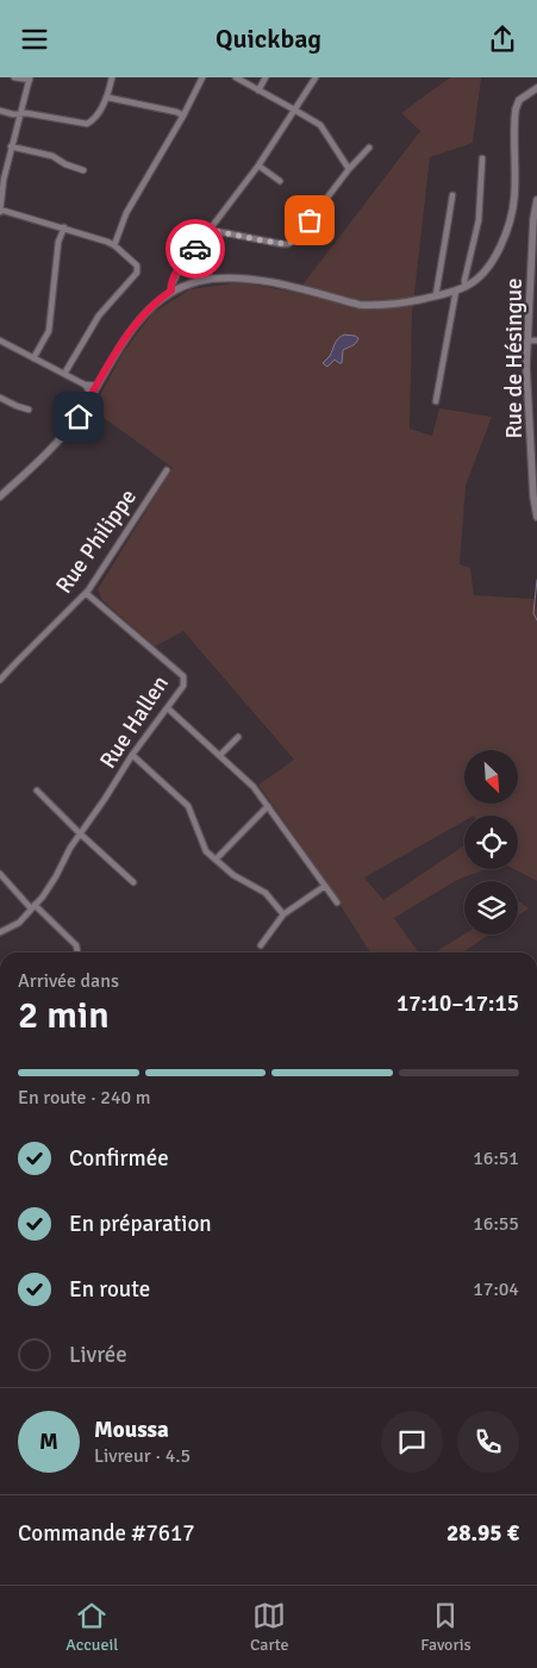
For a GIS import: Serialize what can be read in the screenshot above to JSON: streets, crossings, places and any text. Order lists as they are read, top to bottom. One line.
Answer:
{"streets":{"street":["Rue de Hésingue","Rue Philippe","Rue Hallen"]},"crossings":[["Rue Philippe","Rue Hallen"]],"north":"bottom right","page":{"header":"Quickbag","heading":["2 min","Arrivée dans","17:10–17:15"],"panel":["Moussa","Livreur · 4.5","Commande #7617","28.95 €"],"bar":"En route · 240 m","list":[["Confirmée","16:51"],["En préparation","16:55"],["En route","17:04"],"Livrée"],"round":"M","tabs":["Accueil","Carte","Favoris"]}}
